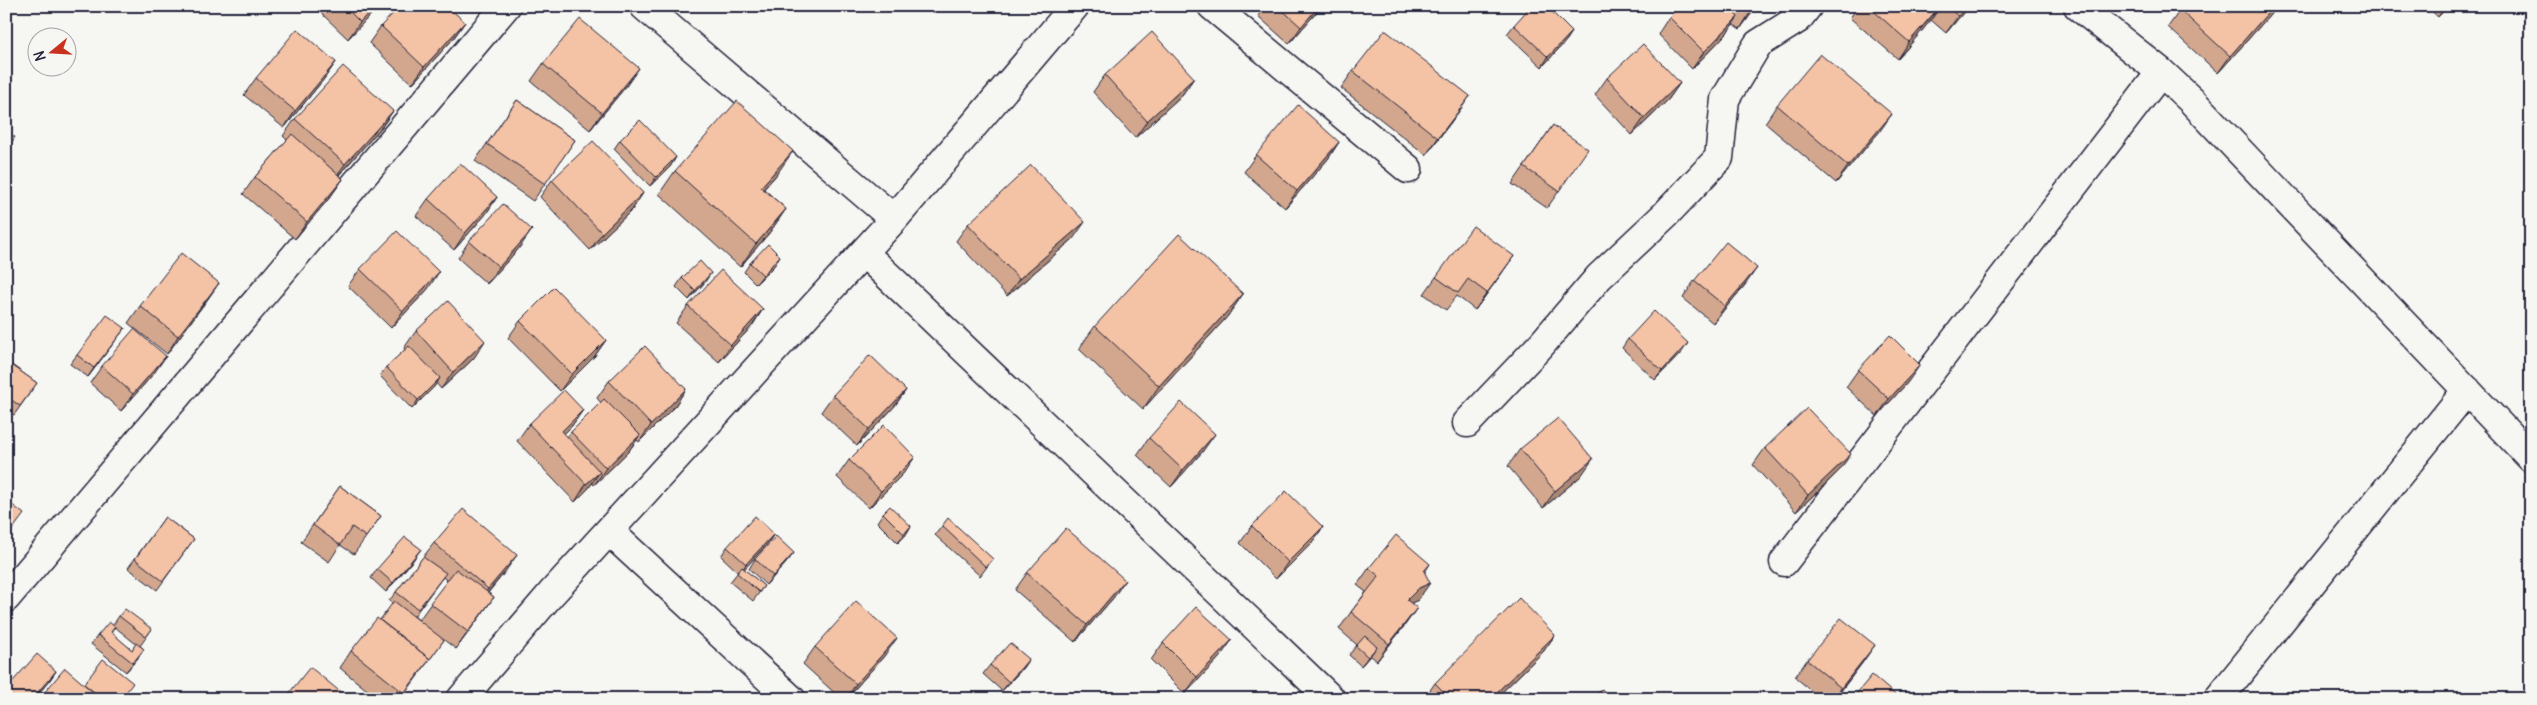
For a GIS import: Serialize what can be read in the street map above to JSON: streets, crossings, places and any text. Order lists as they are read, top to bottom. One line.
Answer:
{"north":"left"}
